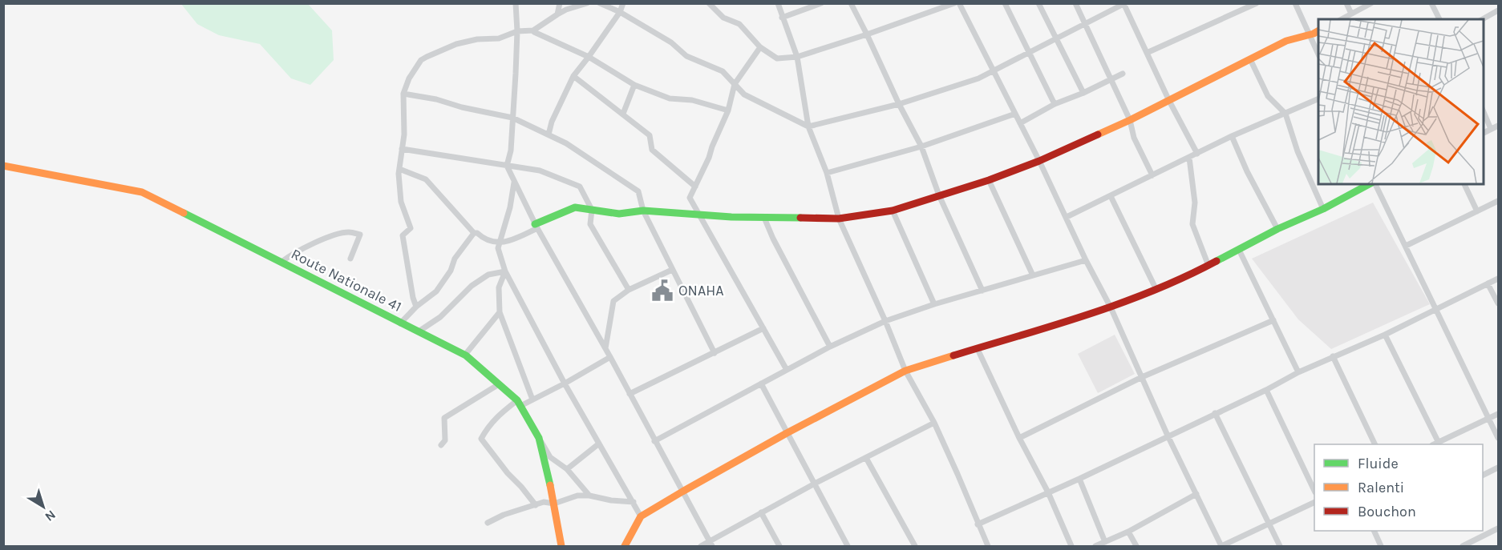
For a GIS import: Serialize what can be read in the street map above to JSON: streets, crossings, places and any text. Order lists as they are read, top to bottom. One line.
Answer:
{"streets":{"street":["Route Nationale 41"]},"places":{"public building":["ONAHA"]},"legend":["Fluide","Ralenti","Bouchon"],"north":"bottom right"}
